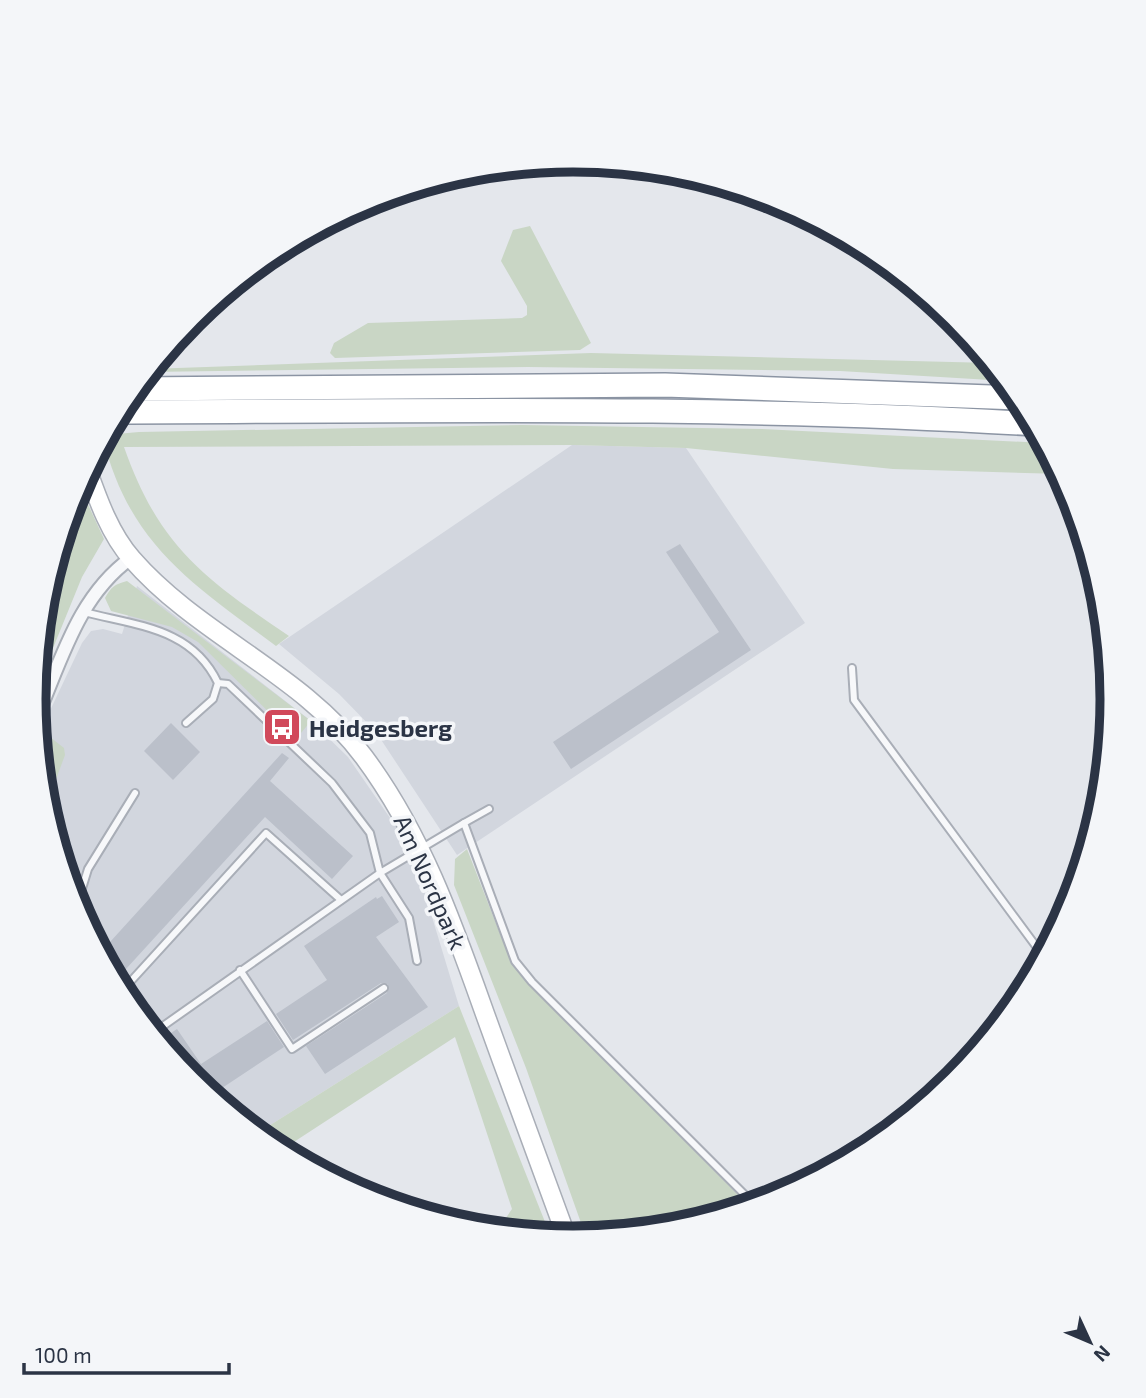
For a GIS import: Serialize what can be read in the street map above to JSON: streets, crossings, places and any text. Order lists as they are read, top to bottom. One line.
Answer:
{"streets":{"street":["Am Nordpark"]},"places":{"bus stop":["Heidgesberg"]},"scale_bar":"100 m","north":"bottom right"}
